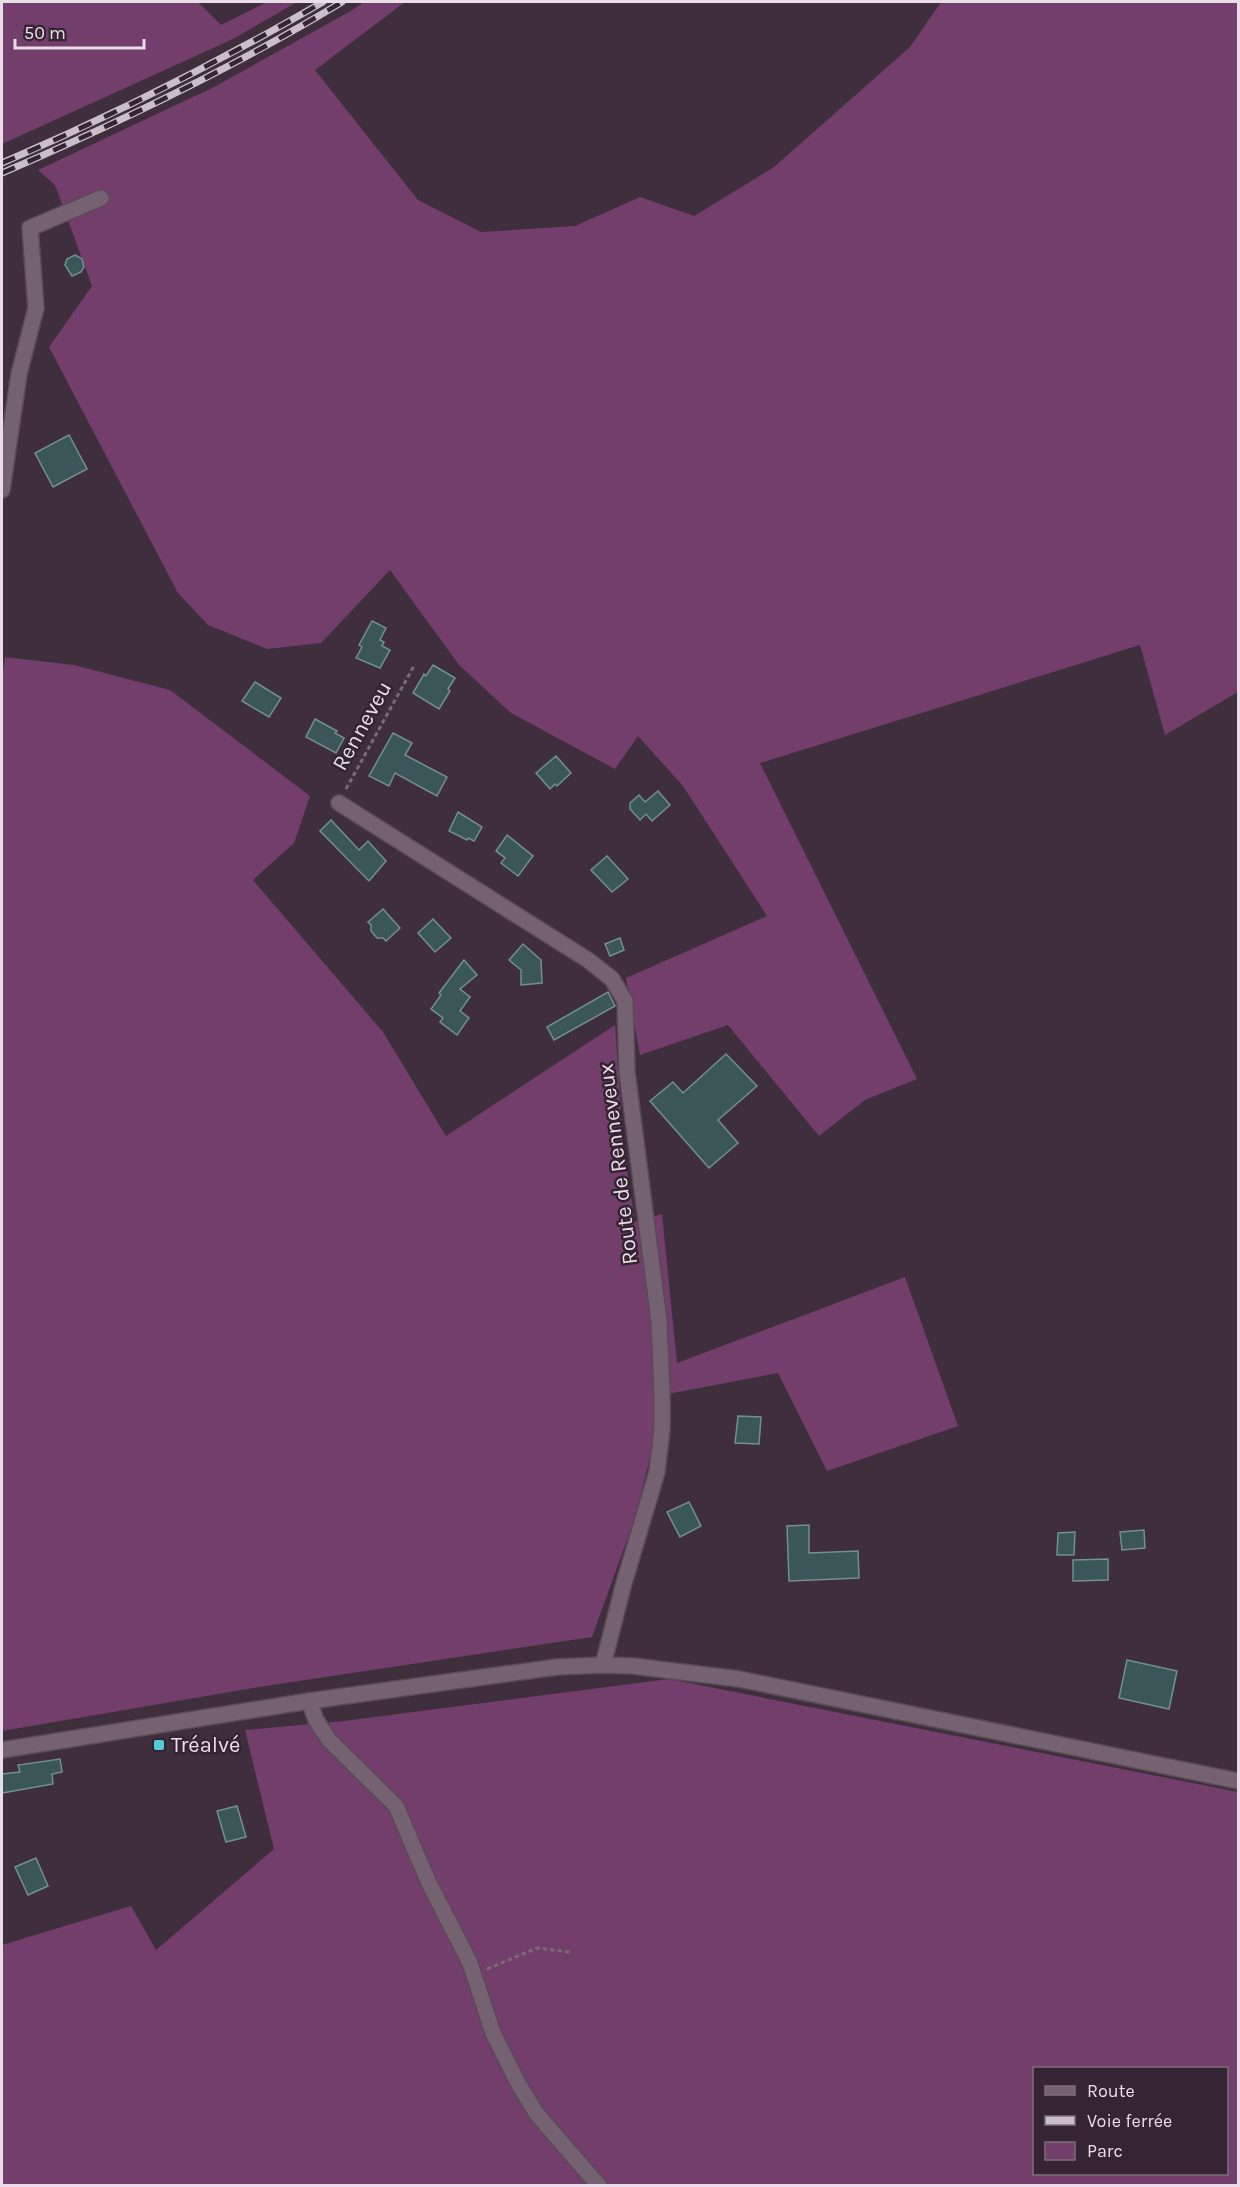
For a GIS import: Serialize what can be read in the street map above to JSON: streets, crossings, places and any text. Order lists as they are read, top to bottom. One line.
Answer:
{"streets":{"street":["Route de Renneveux"],"path":["Renneveu"]},"crossings":[["Renneveu","Route de Renneveux"]],"places":{"transit":["Tréalvé"]},"legend":["Route","Voie ferrée","Parc"],"scale_bar":"50 m"}
